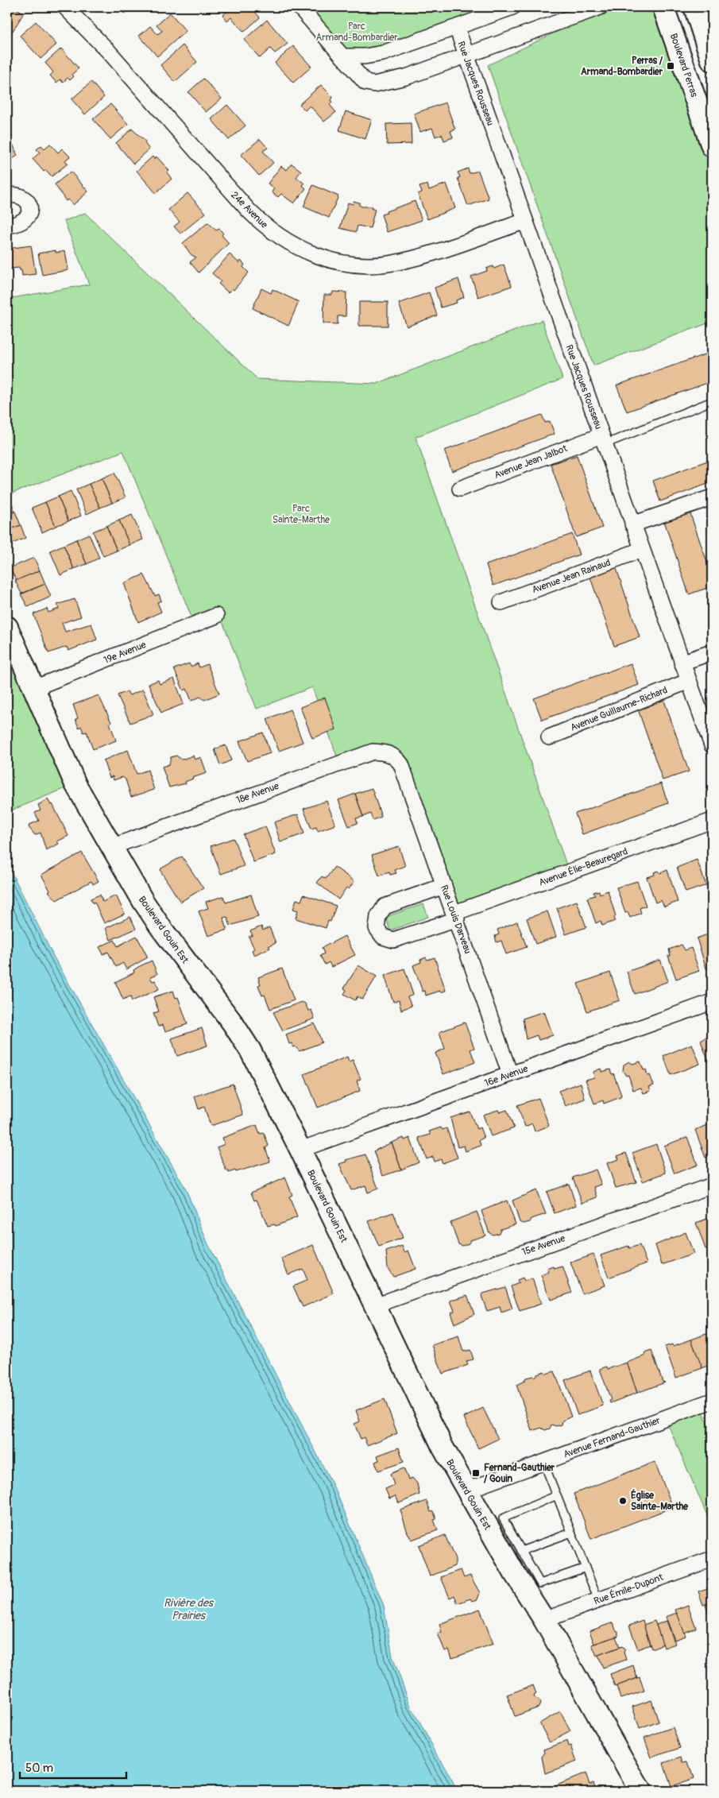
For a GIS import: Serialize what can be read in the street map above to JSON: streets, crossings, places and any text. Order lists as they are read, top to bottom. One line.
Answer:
{"streets":{"street":["Boulevard Perras","Rue Jacques Rousseau","24e Avenue","Avenue Jean Jalbot","Avenue Jean Rainaud","19e Avenue","Avenue Guillaume-Richard","18e Avenue","Avenue Élie-Beauregard","Rue Louis Darveau","Boulevard Gouin Est","16e Avenue","15e Avenue","Avenue Fernand-Gauthier","Rue Émile-Dupont"]},"crossings":[["Rue Jacques Rousseau","24e Avenue"],["Rue Jacques Rousseau","Avenue Jean Jalbot"],["Rue Jacques Rousseau","Avenue Jean Rainaud"],["Rue Jacques Rousseau","Avenue Guillaume-Richard"],["19e Avenue","Boulevard Gouin Est"],["18e Avenue","Rue Louis Darveau"],["18e Avenue","Boulevard Gouin Est"],["Avenue Élie-Beauregard","Rue Louis Darveau"],["Rue Louis Darveau","16e Avenue"],["Boulevard Gouin Est","16e Avenue"],["Boulevard Gouin Est","15e Avenue"],["Boulevard Gouin Est","Avenue Fernand-Gauthier"],["Boulevard Gouin Est","Rue Émile-Dupont"]],"water":["Rivière des Prairies"],"parks":["Parc Armand-Bombardier","Parc Sainte-Marthe"],"places":{"transit":["Perras / Armand-Bombardier","Fernand-Gauthier / Gouin"],"other":["Église Sainte-Marthe"]},"scale_bar":"50 m"}
